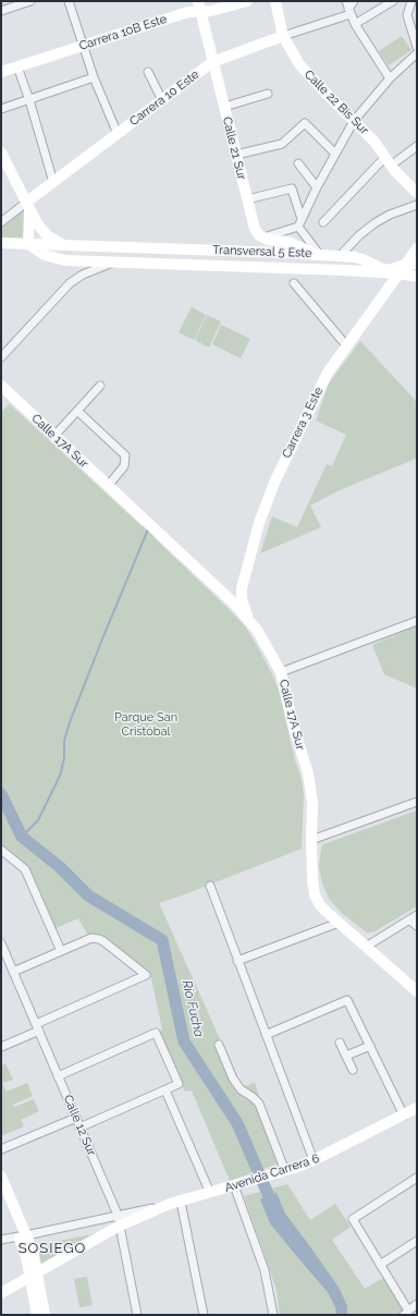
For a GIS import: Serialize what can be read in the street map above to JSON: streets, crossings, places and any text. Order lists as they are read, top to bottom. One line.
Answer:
{"streets":{"street":["Carrera 10B Este","Carrera 10 Este","Calle 22 Bis Sur","Calle 21 Sur","Transversal 5 Este","Carrera 3 Este","Calle 17A Sur","Calle 12 Sur","Avenida Carrera 6"]},"crossings":[["Carrera 10B Este","Calle 21 Sur"],["Carrera 10 Este","Calle 22 Bis Sur"],["Carrera 10 Este","Calle 21 Sur"],["Transversal 5 Este","Carrera 3 Este"],["Carrera 3 Este","Calle 17A Sur"],["Calle 12 Sur","Avenida Carrera 6"]],"districts":["SOSIEGO"],"water":["Río Fucha"],"parks":["Parque San Cristóbal"]}
